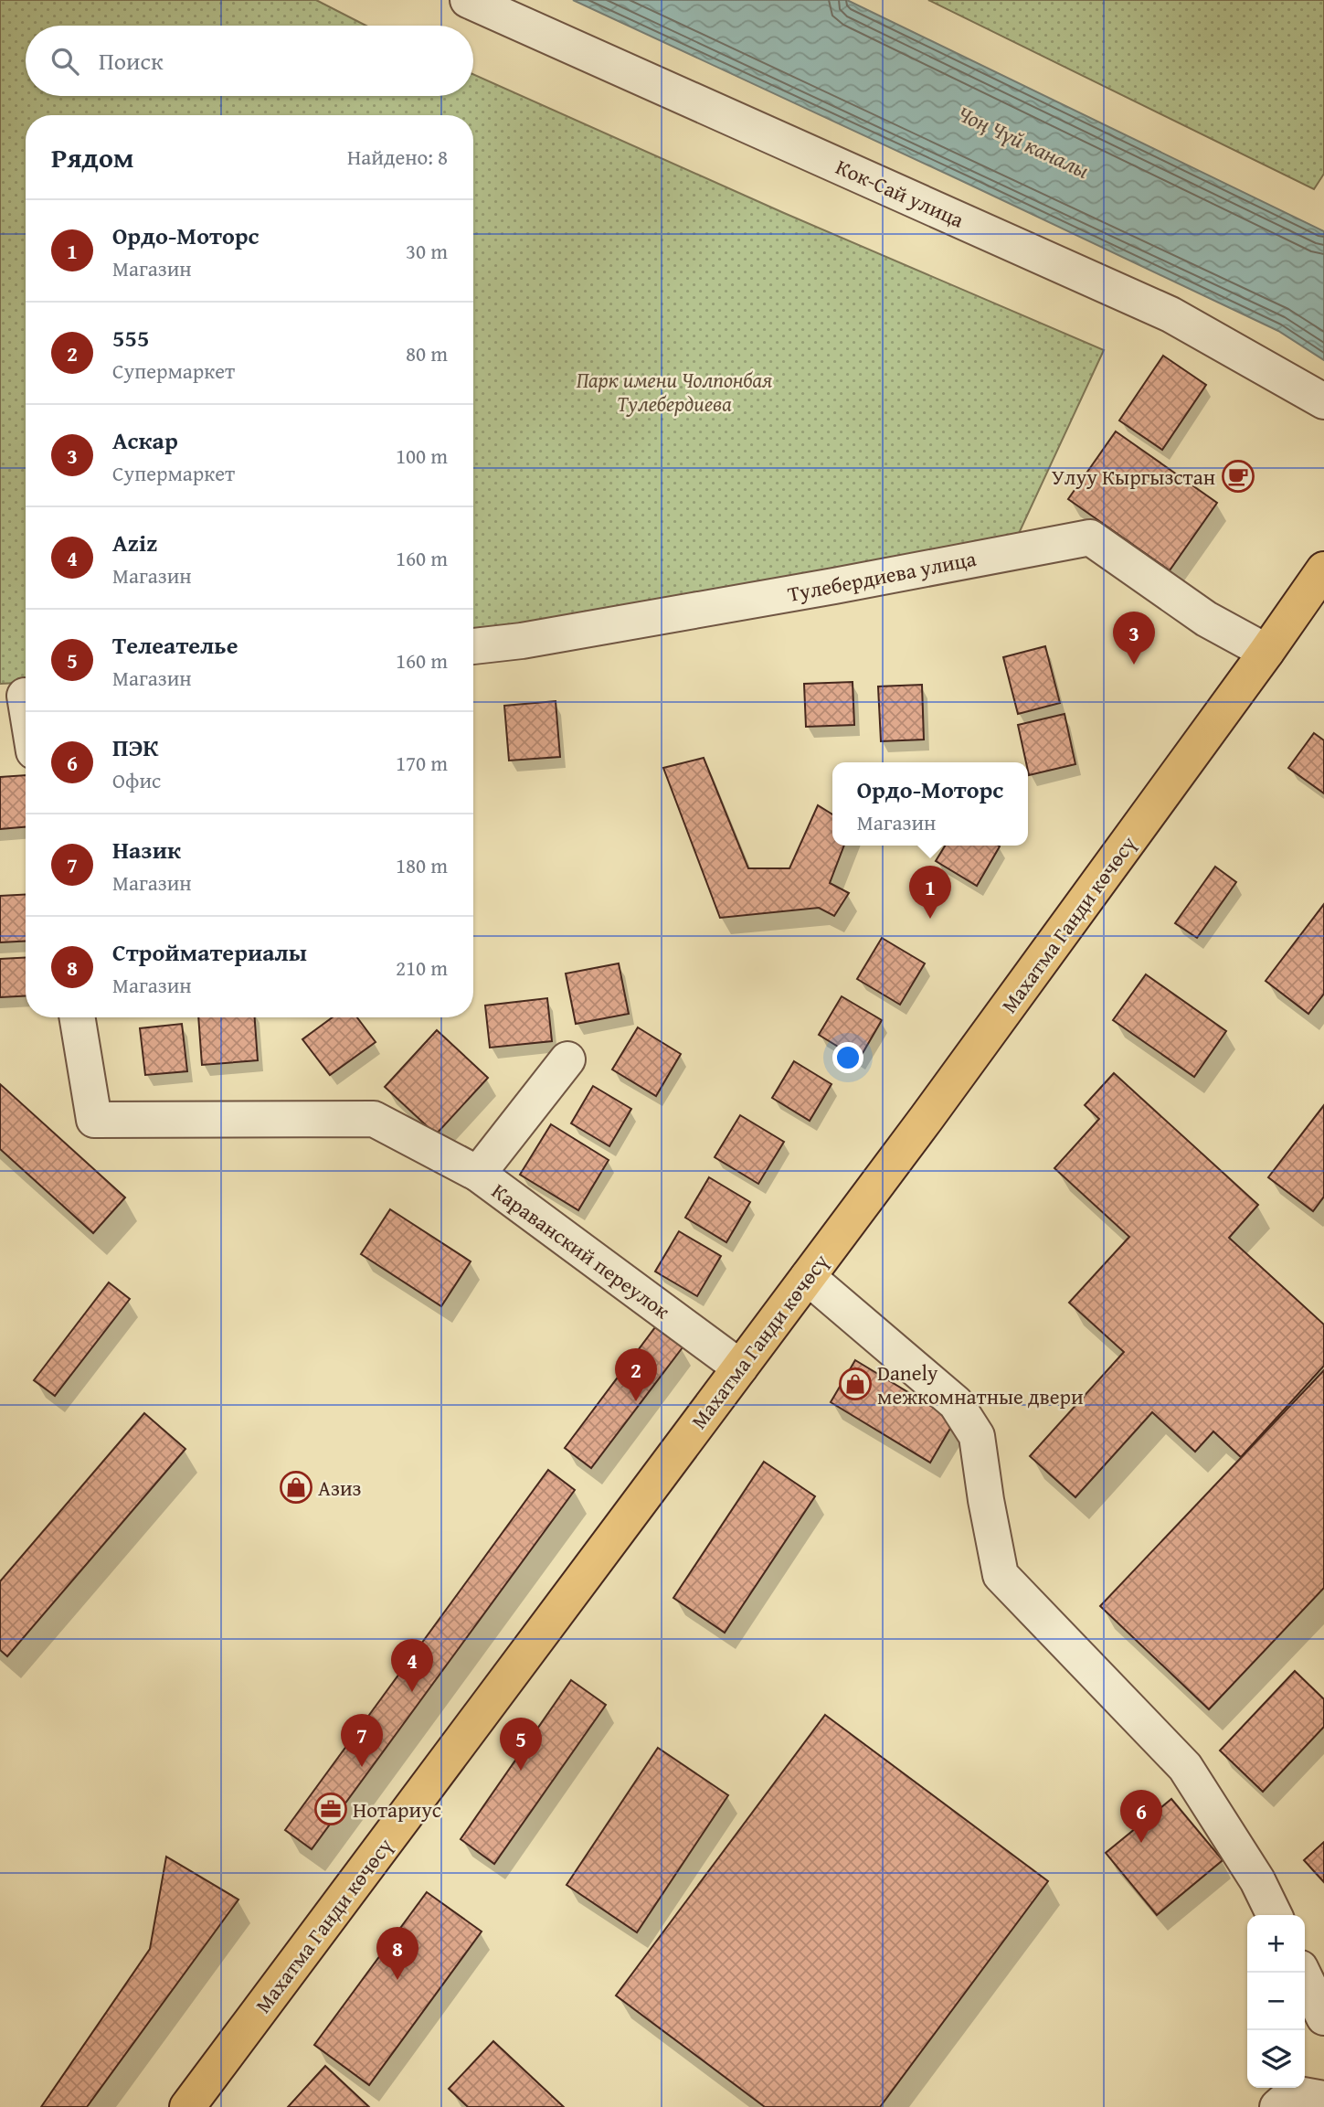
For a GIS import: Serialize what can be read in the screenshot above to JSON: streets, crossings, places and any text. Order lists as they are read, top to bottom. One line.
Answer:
{"streets":{"main road":["Махатма Ганди көчөсү"],"street":["Кок-Сай улица","Тулебердиева улица","Караванский переулок"]},"crossings":[["Тулебердиева улица","Махатма Ганди көчөсү"],["Махатма Ганди көчөсү","Караванский переулок"]],"water":["Чоң Чүй каналы"],"parks":["Парк имени Чолпонбая Тулебердиева"],"places":{"cafe":["Улуу Кыргызстан"],"shop":["Danely межкомнатные двери","Азиз"],"office":["Нотариус"]},"page":{"search":"Поиск","heading":["Рядом","Найдено: 8"],"list":[{"mark":"1","name":"Ордо-Моторс","note":"Магазин","value":"30 m"},{"mark":"2","name":"555","note":"Супермаркет","value":"80 m"},{"mark":"3","name":"Аскар","note":"Супермаркет","value":"100 m"},{"mark":"4","name":"Aziz","note":"Магазин","value":"160 m"},{"mark":"5","name":"Телеателье","note":"Магазин","value":"160 m"},{"mark":"6","name":"ПЭК","note":"Офис","value":"170 m"},{"mark":"7","name":"Назик","note":"Магазин","value":"180 m"},{"mark":"8","name":"Стройматериалы","note":"Магазин","value":"210 m"}],"pins":["3","1","2","4","7","5","6","8"],"popup":["Ордо-Моторс","Магазин"],"map_buttons":["+","−"]}}
